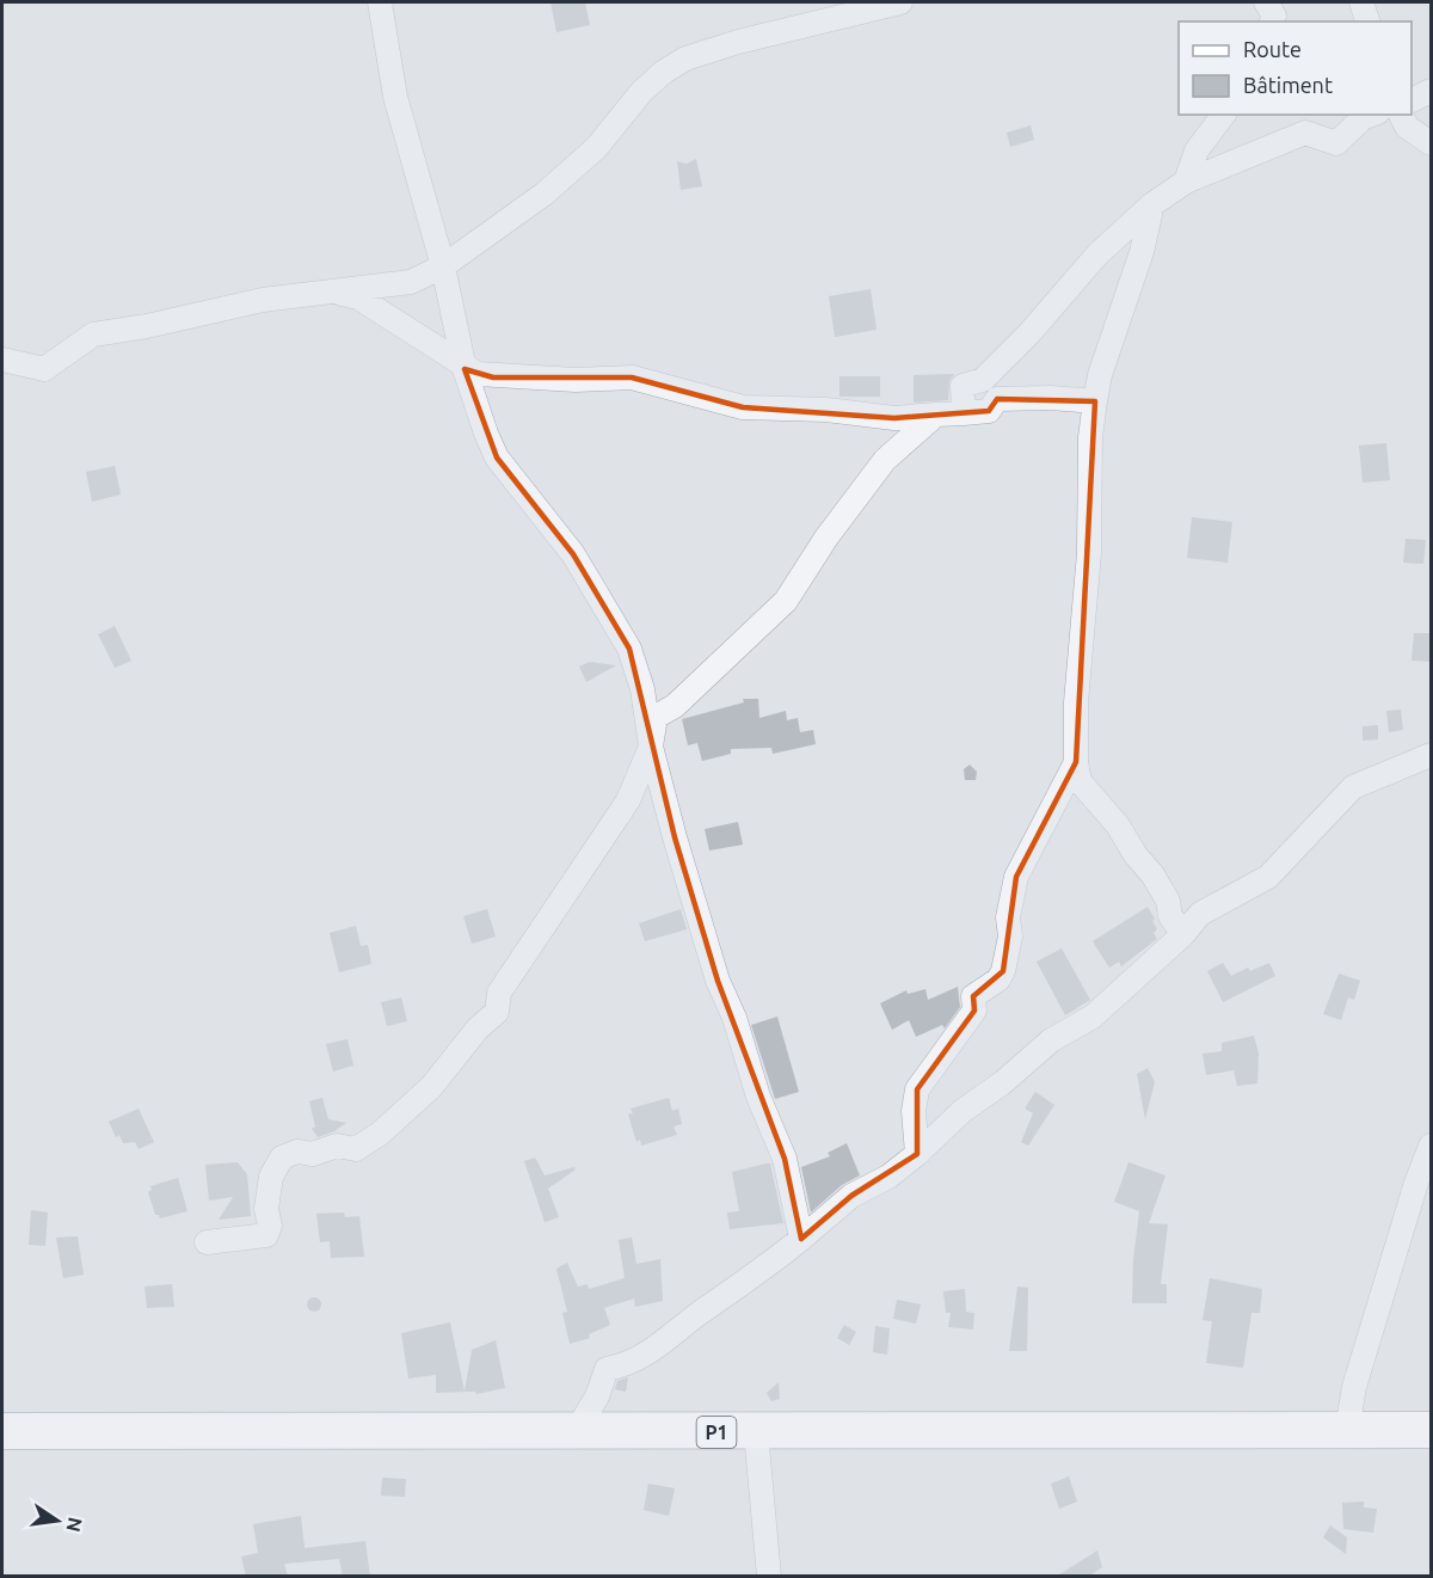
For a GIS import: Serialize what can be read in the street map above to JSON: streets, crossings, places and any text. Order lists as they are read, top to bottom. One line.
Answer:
{"streets":{"main road":["P1"]},"legend":["Route","Bâtiment"],"north":"right"}
